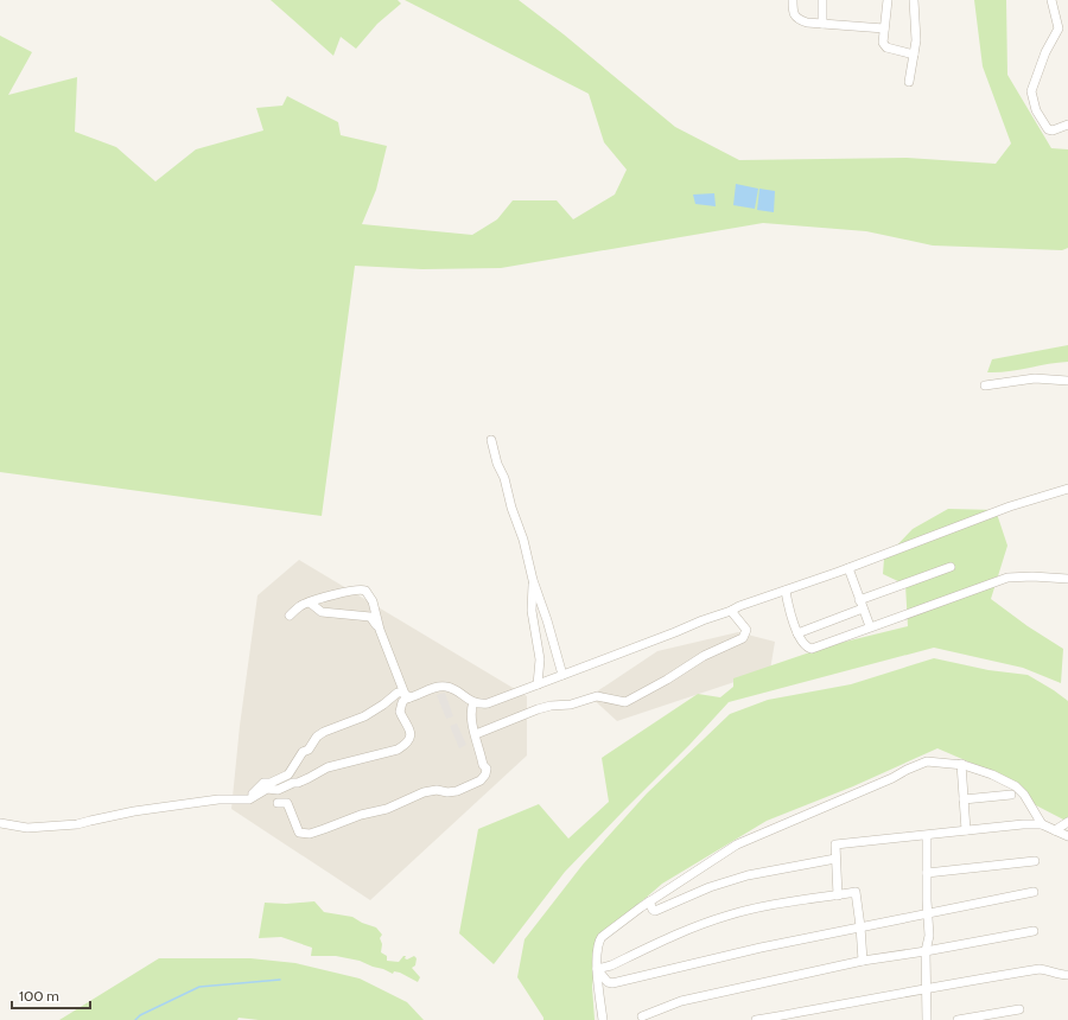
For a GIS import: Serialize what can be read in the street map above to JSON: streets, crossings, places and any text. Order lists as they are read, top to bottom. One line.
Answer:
{"scale_bar":"100 m"}
